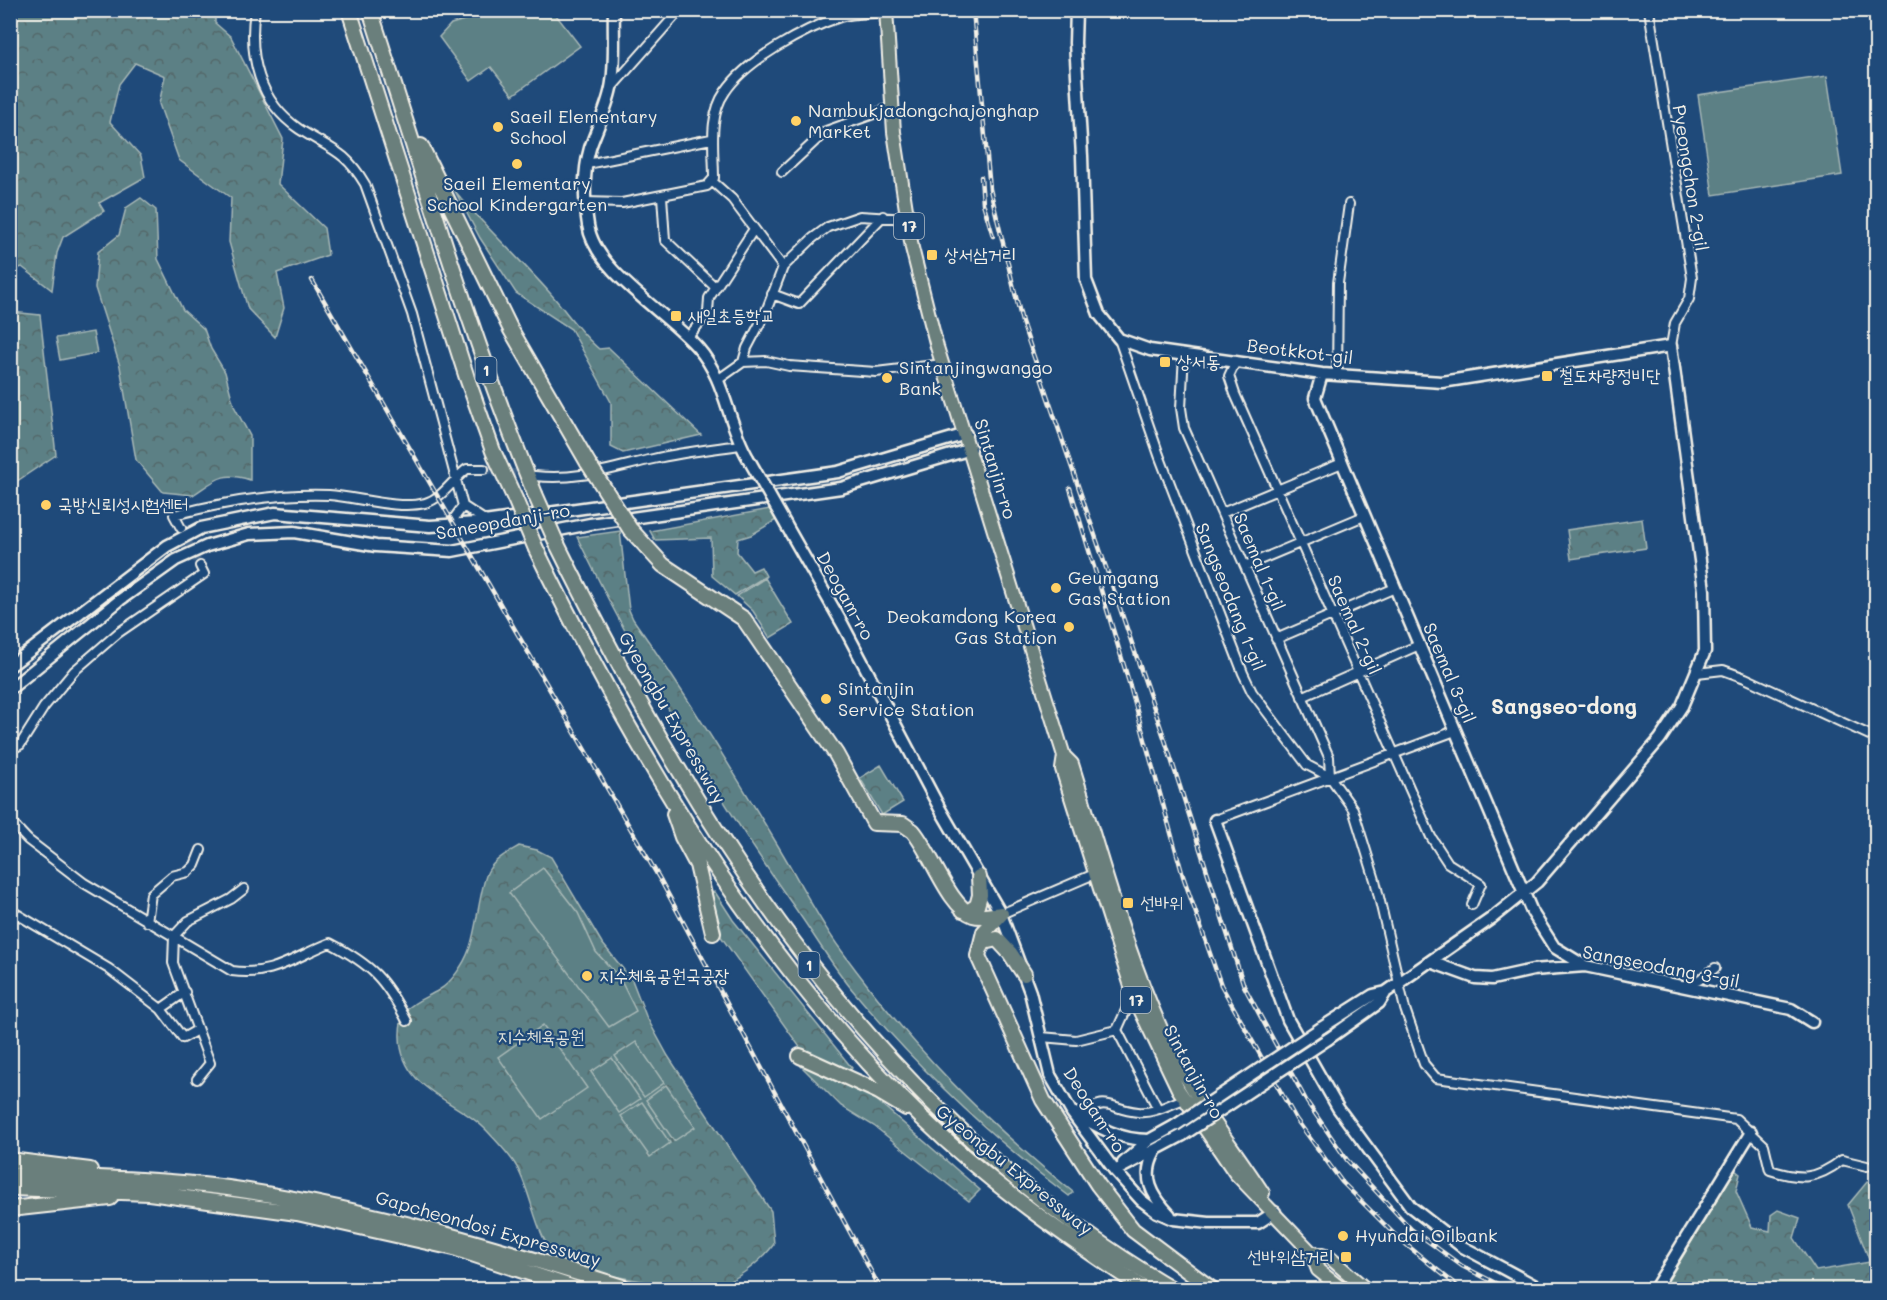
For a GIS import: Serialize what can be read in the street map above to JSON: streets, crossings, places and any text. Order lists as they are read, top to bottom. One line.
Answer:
{"streets":{"highway":["1","Gyeongbu Expressway","Gapcheondosi Expressway"],"main road":["17","Sintanjin-ro"],"street":["Pyeongchon 2-gil","Beotkkot-gil","Saneopdanji-ro","Saemal 1-gil","Deogam-ro","Sangseodang 1-gil","Saemal 2-gil","Saemal 3-gil","Sangseodang 3-gil"]},"crossings":[["Pyeongchon 2-gil","Beotkkot-gil"],["Beotkkot-gil","Saemal 1-gil"],["Beotkkot-gil","Sangseodang 1-gil"],["Beotkkot-gil","Saemal 2-gil"],["Beotkkot-gil","Saemal 3-gil"],["Sintanjin-ro","Saneopdanji-ro"],["Sintanjin-ro","Deogam-ro"],["Saemal 1-gil","Sangseodang 1-gil"],["Saemal 3-gil","Sangseodang 3-gil"]],"districts":["Sangseo-dong"],"parks":["지수체육공원"],"places":{"other":["Nambukjadongchajonghap Market","Saeil Elementary School","Saeil Elementary School Kindergarten","Sintanjingwanggo Bank","국방신뢰성시험센터","Geumgang Gas Station","Deokamdong Korea Gas Station","Sintanjin Service Station","지수체육공원국궁장","Hyundai Oilbank"],"transit":["상서삼거리","새일초등학교","상서동","철도차량정비단","선바위","선바위삼거리"]}}
